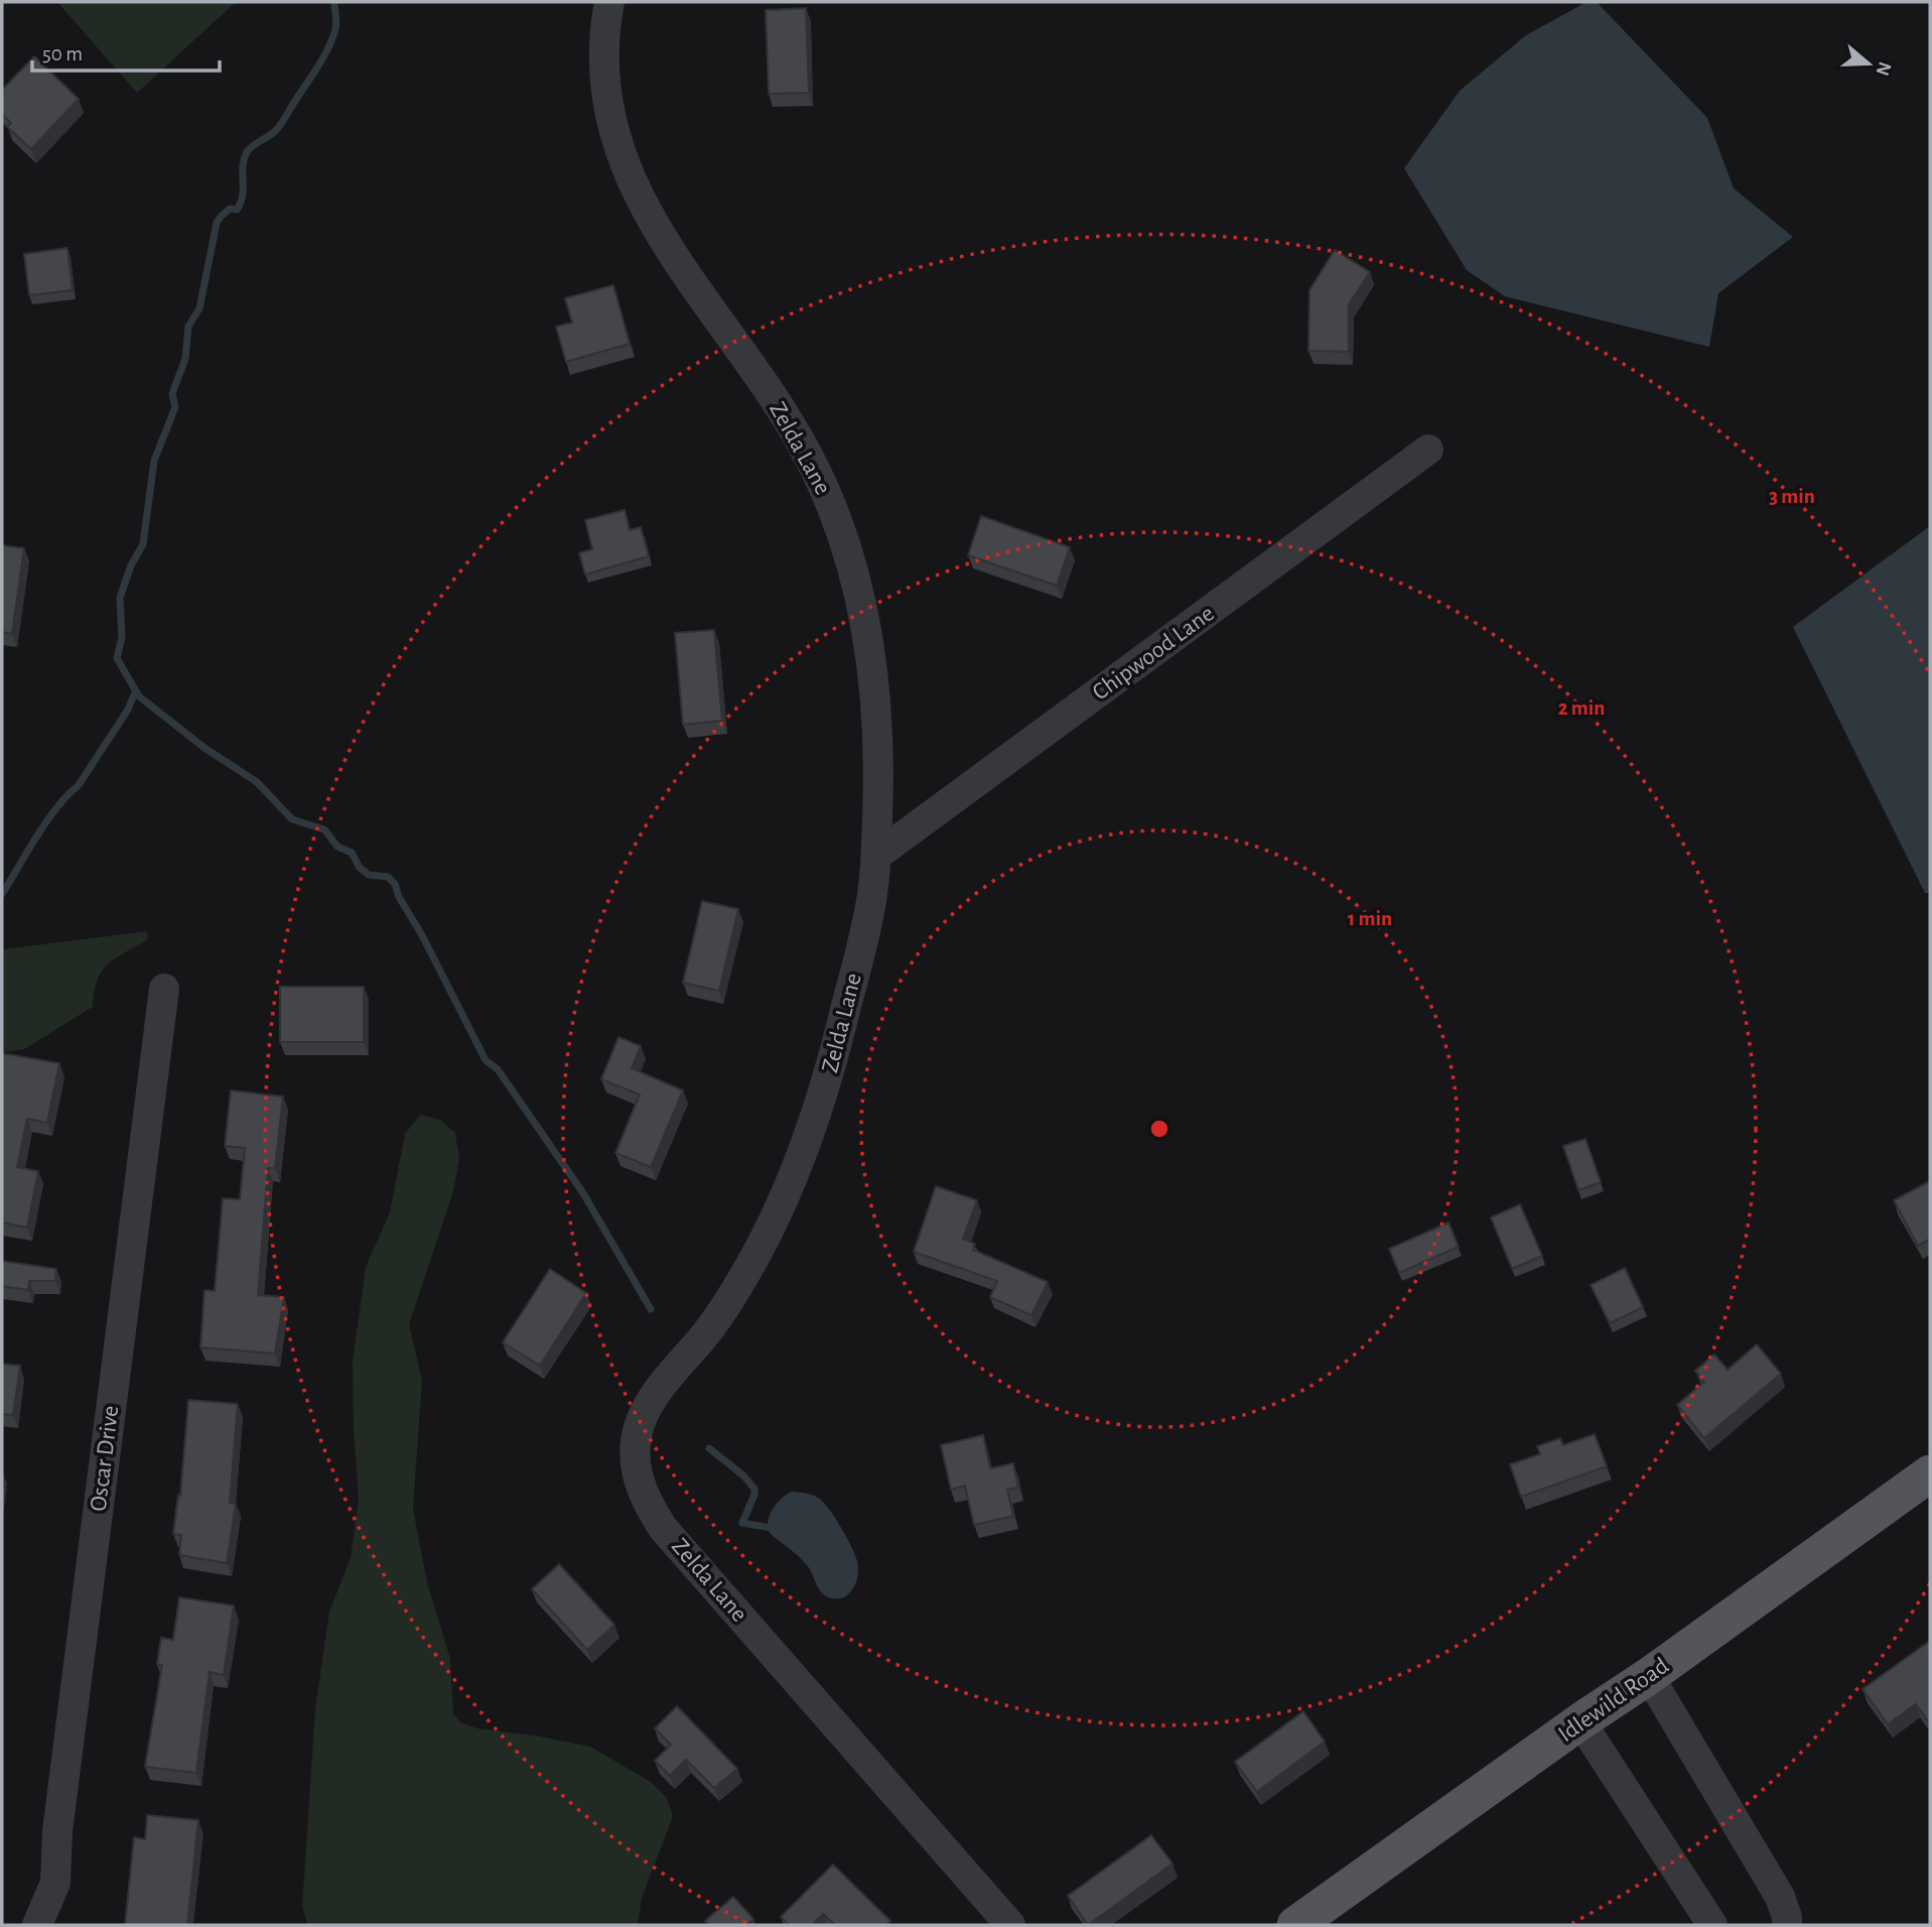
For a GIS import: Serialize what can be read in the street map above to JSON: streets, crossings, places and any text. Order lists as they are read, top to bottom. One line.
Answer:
{"streets":{"main road":["Idlewild Road"],"street":["Zelda Lane","Chipwood Lane","Oscar Drive"]},"crossings":[["Zelda Lane","Chipwood Lane"]],"scale_bar":"50 m","north":"right","rings":["3 min","2 min","1 min"]}
